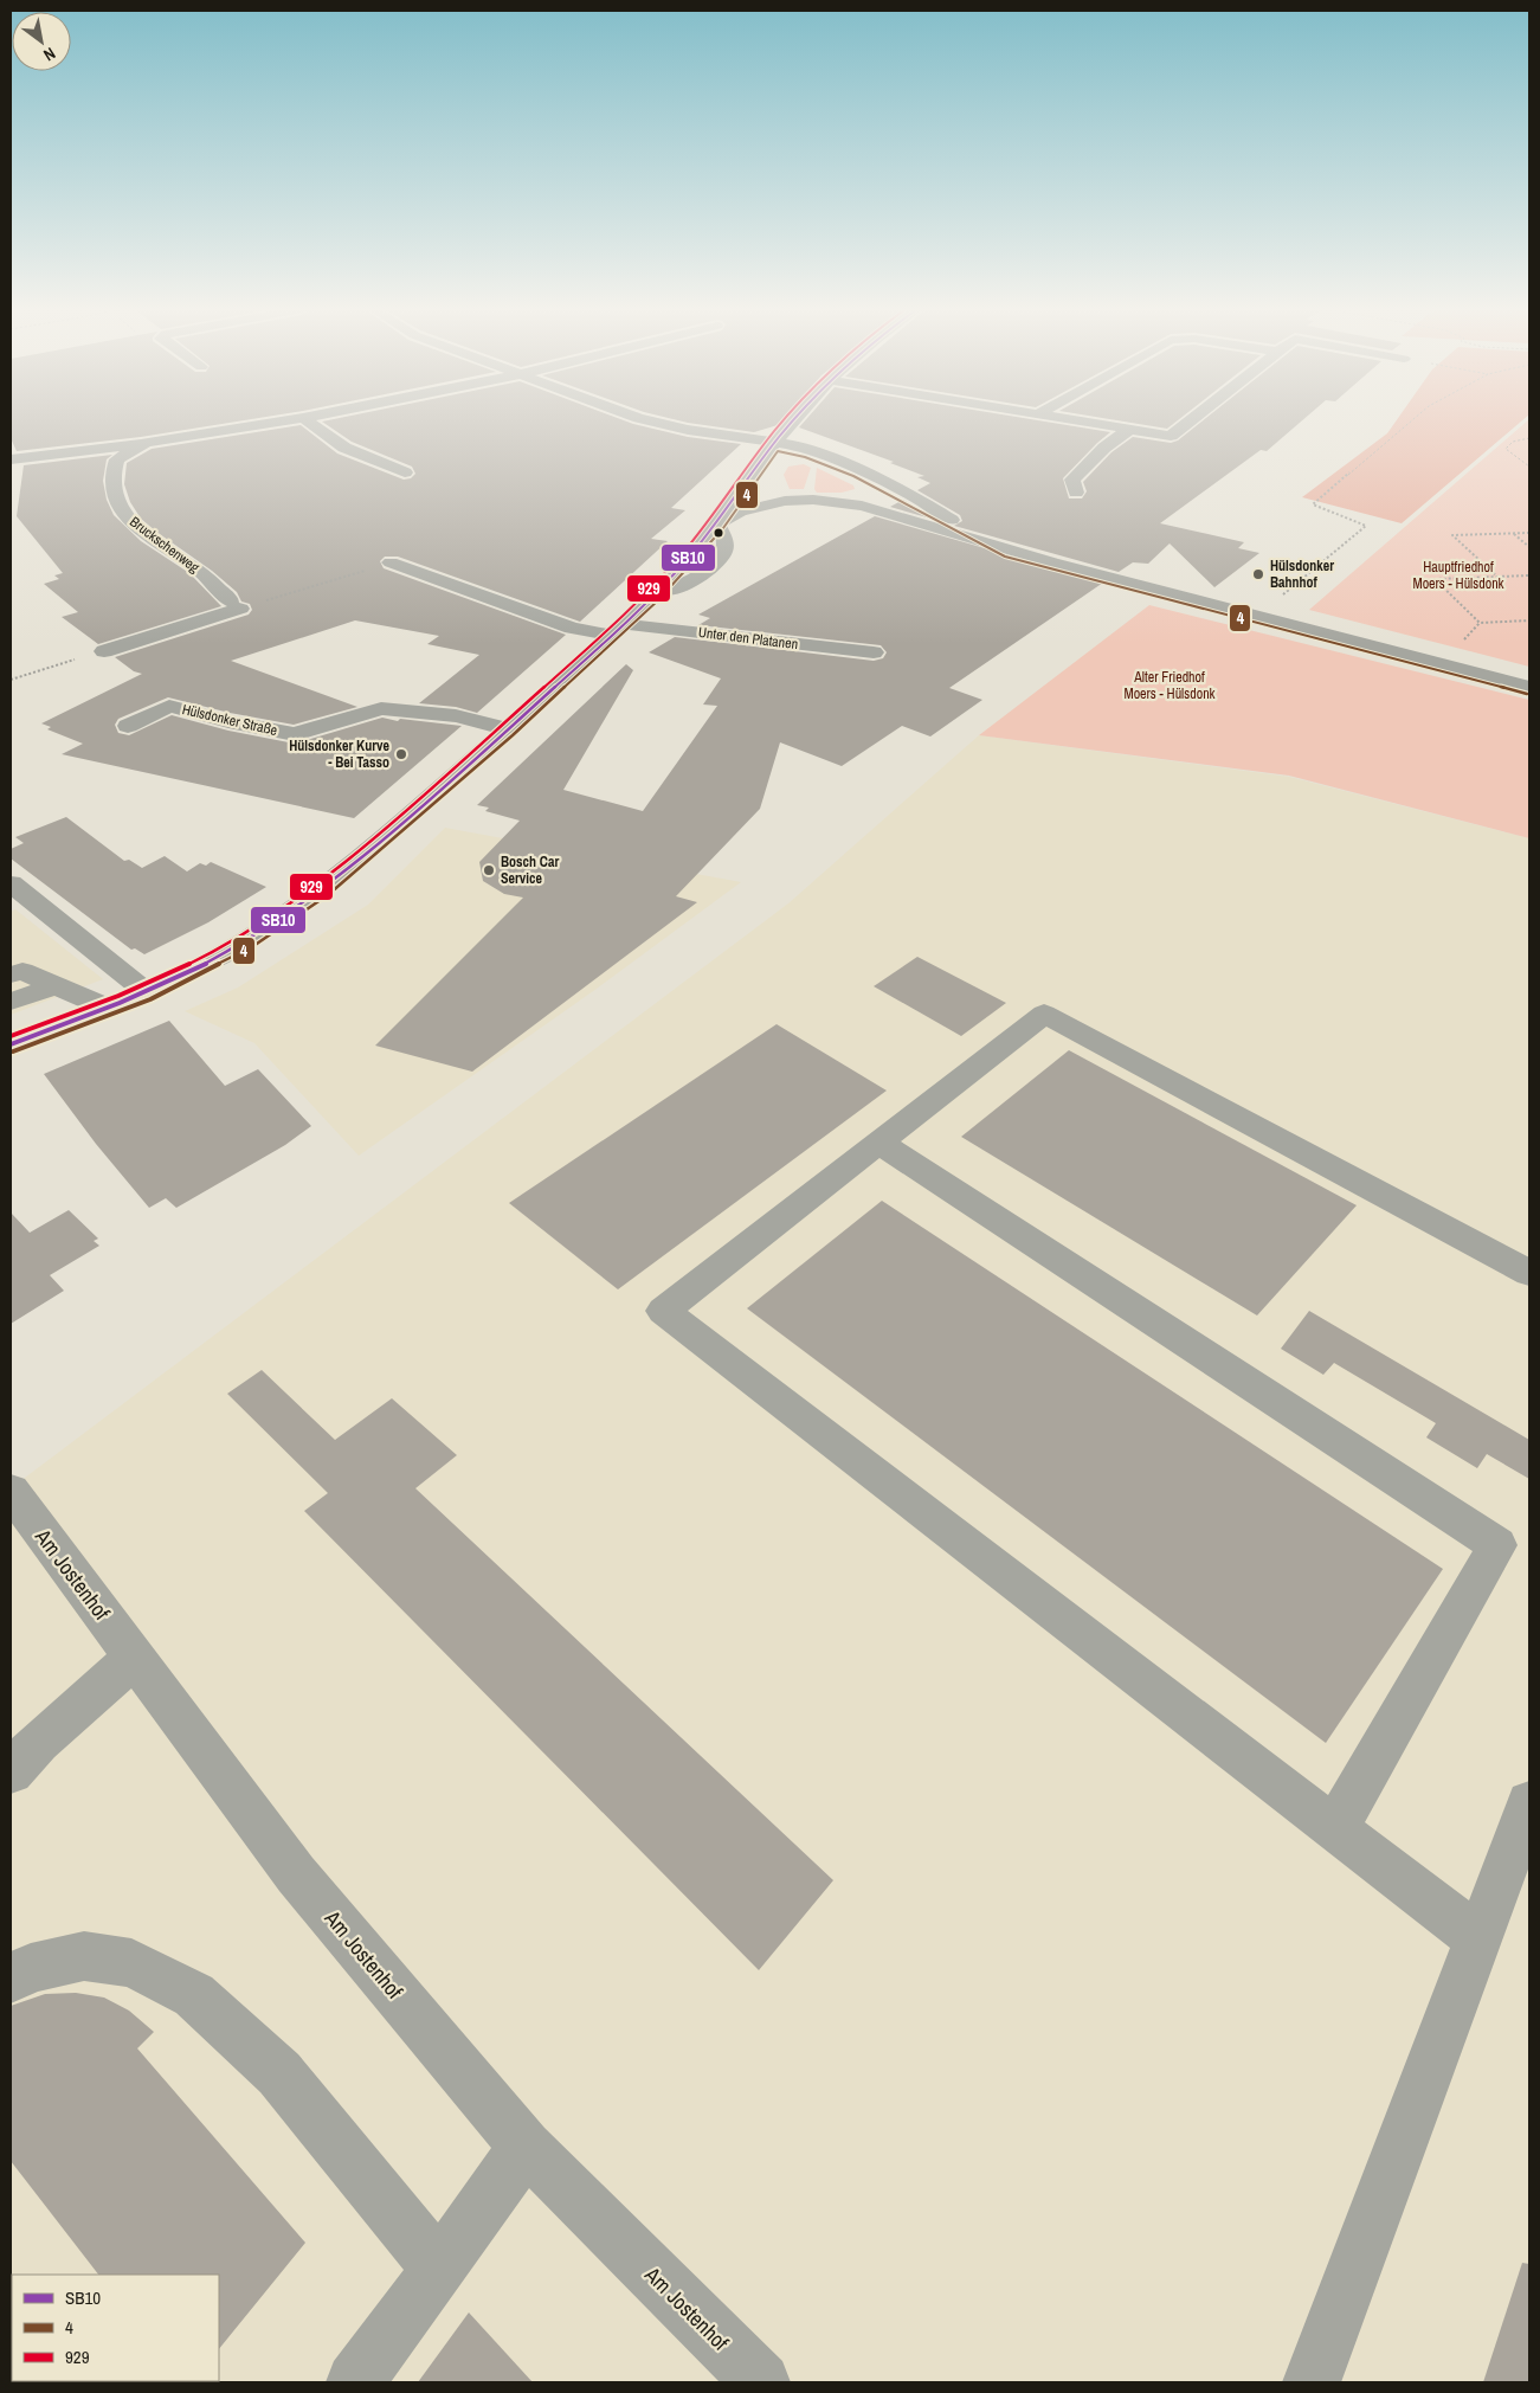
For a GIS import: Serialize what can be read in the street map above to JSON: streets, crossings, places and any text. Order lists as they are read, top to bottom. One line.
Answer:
{"streets":{"street":["Bruckschenweg","Unter den Platanen","Hülsdonker Straße","Am Jostenhof"]},"parks":["Hauptfriedhof Moers - Hülsdonk","Alter Friedhof Moers - Hülsdonk"],"places":["Hülsdonker Bahnhof","Hülsdonker Kurve - Bei Tasso","Bosch Car Service"],"lines":["transit line SB10","transit line 929","transit line 4"],"legend":["SB10","4","929"],"north":"bottom right"}
